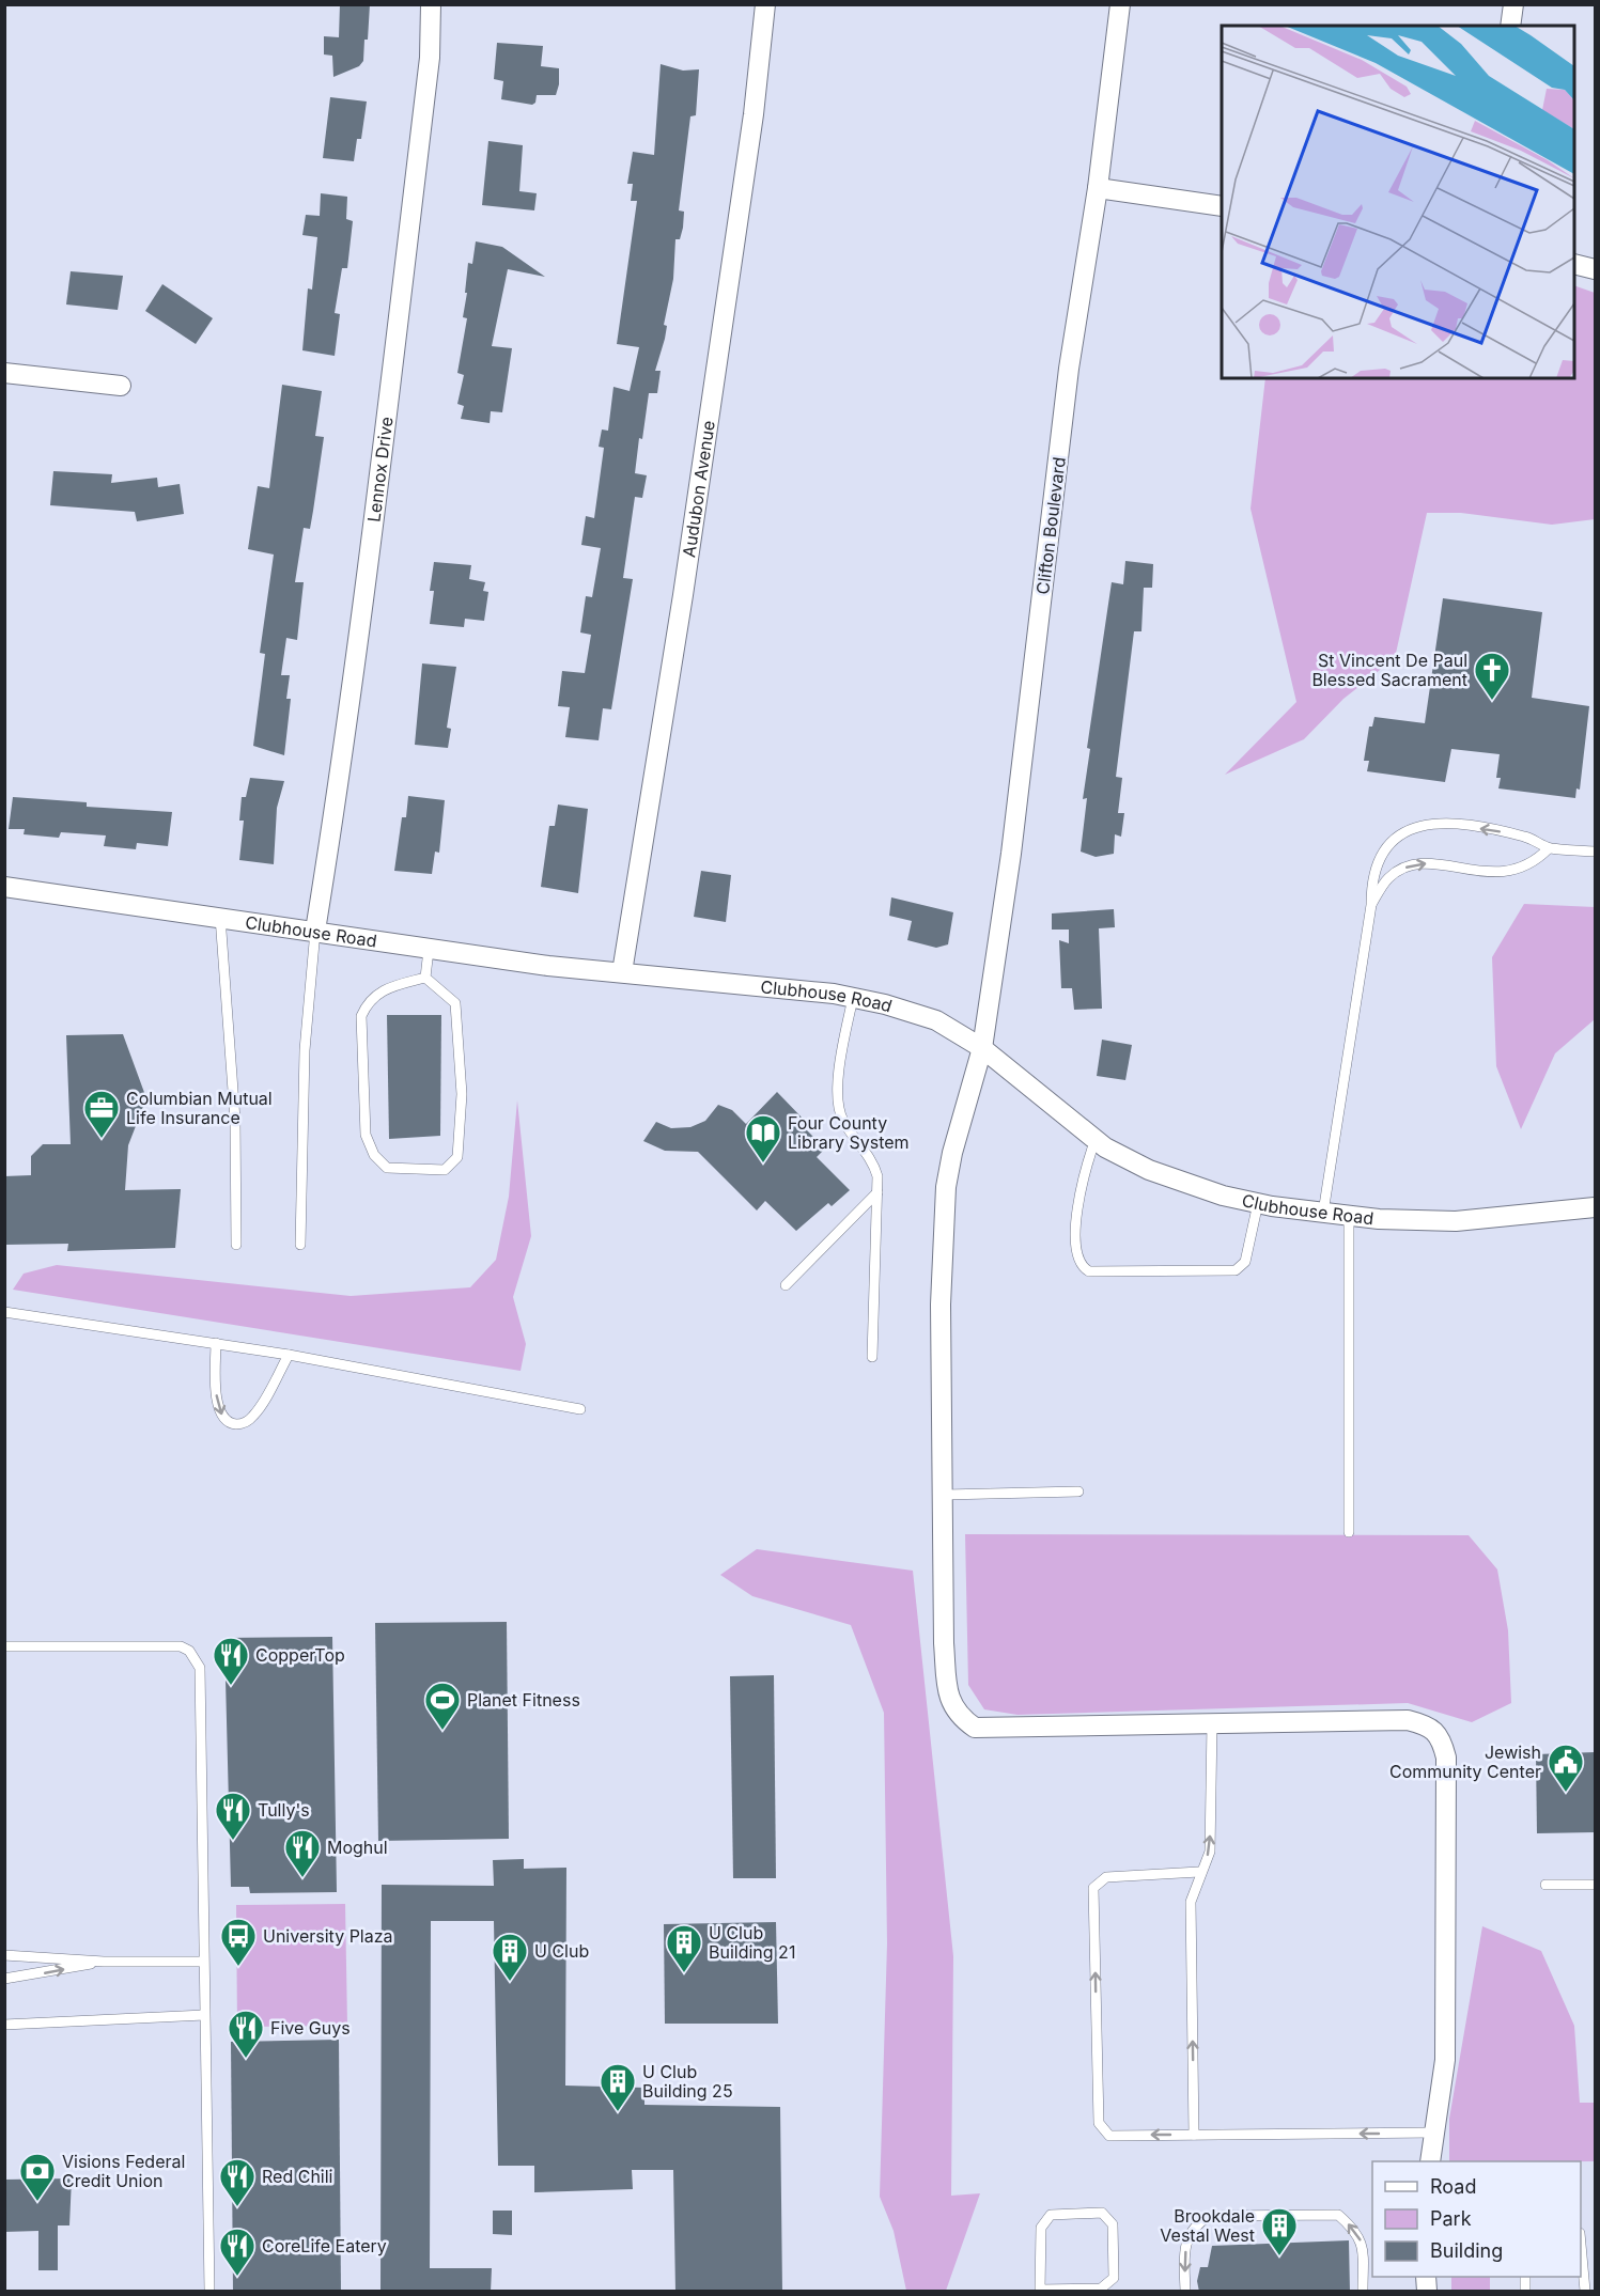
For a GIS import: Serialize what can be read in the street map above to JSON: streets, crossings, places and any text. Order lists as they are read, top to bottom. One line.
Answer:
{"streets":{"street":["Lennox Drive","Audubon Avenue","Clifton Boulevard","Clubhouse Road"]},"crossings":[["Lennox Drive","Clubhouse Road"],["Audubon Avenue","Clubhouse Road"],["Clifton Boulevard","Clubhouse Road"]],"places":{"church":["St Vincent De Paul Blessed Sacrament"],"office":["Columbian Mutual Life Insurance"],"library":["Four County Library System"],"restaurant":["CopperTop","Tully's","Moghul","Five Guys","Red Chili","CoreLife Eatery"],"sports":["Planet Fitness"],"public building":["Jewish Community Center"],"bus stop":["University Plaza"],"building":["U Club Building 21","U Club","U Club Building 25","Brookdale Vestal West"],"bank":["Visions Federal Credit Union"]},"legend":["Road","Park","Building"]}
